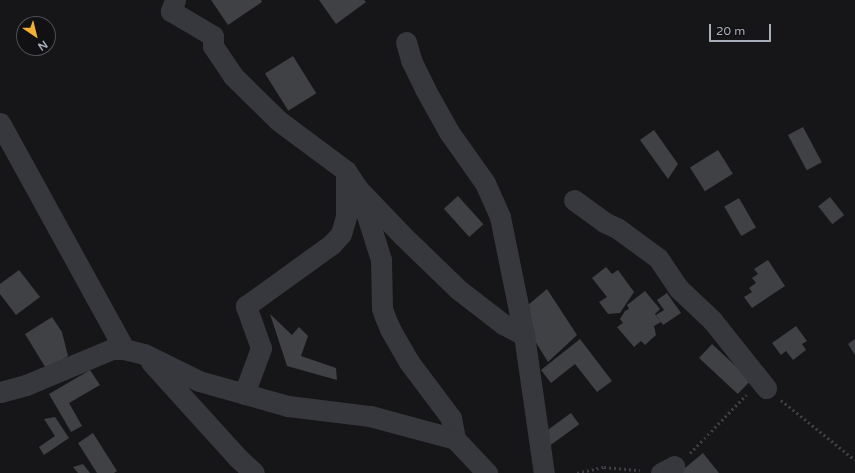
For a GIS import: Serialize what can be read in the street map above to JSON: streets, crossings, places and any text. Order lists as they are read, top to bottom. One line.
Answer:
{"scale_bar":"20 m","north":"bottom right"}
